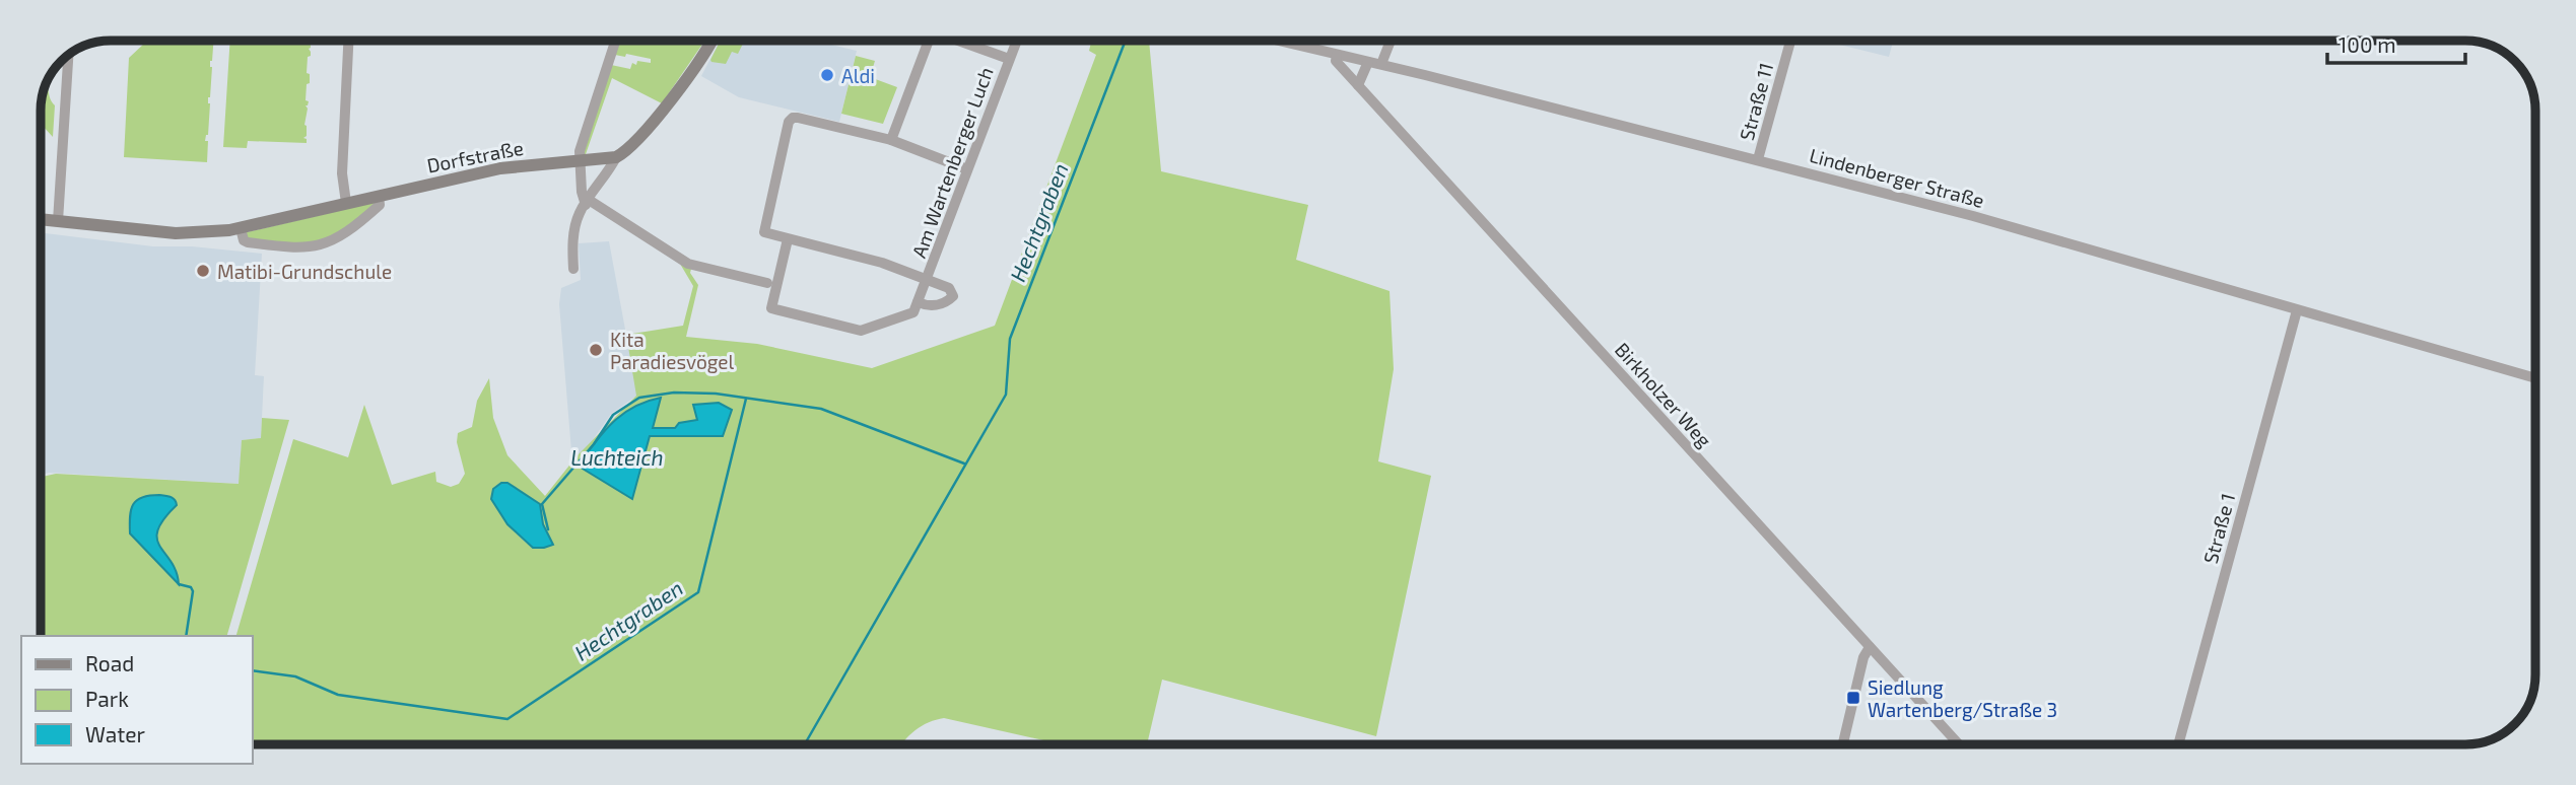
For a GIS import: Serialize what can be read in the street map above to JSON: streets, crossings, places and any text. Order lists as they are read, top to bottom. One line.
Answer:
{"streets":{"main road":["Dorfstraße"],"street":["Straße 11","Am Wartenberger Luch","Lindenberger Straße","Birkholzer Weg","Straße 1"]},"crossings":[["Straße 11","Lindenberger Straße"],["Lindenberger Straße","Birkholzer Weg"],["Lindenberger Straße","Straße 1"]],"water":["Hechtgraben","Luchteich"],"places":{"other":["Aldi","Matibi-Grundschule","Kita Paradiesvögel"],"transit":["Siedlung Wartenberg/Straße 3"]},"legend":["Road","Park","Water"],"scale_bar":"100 m"}
